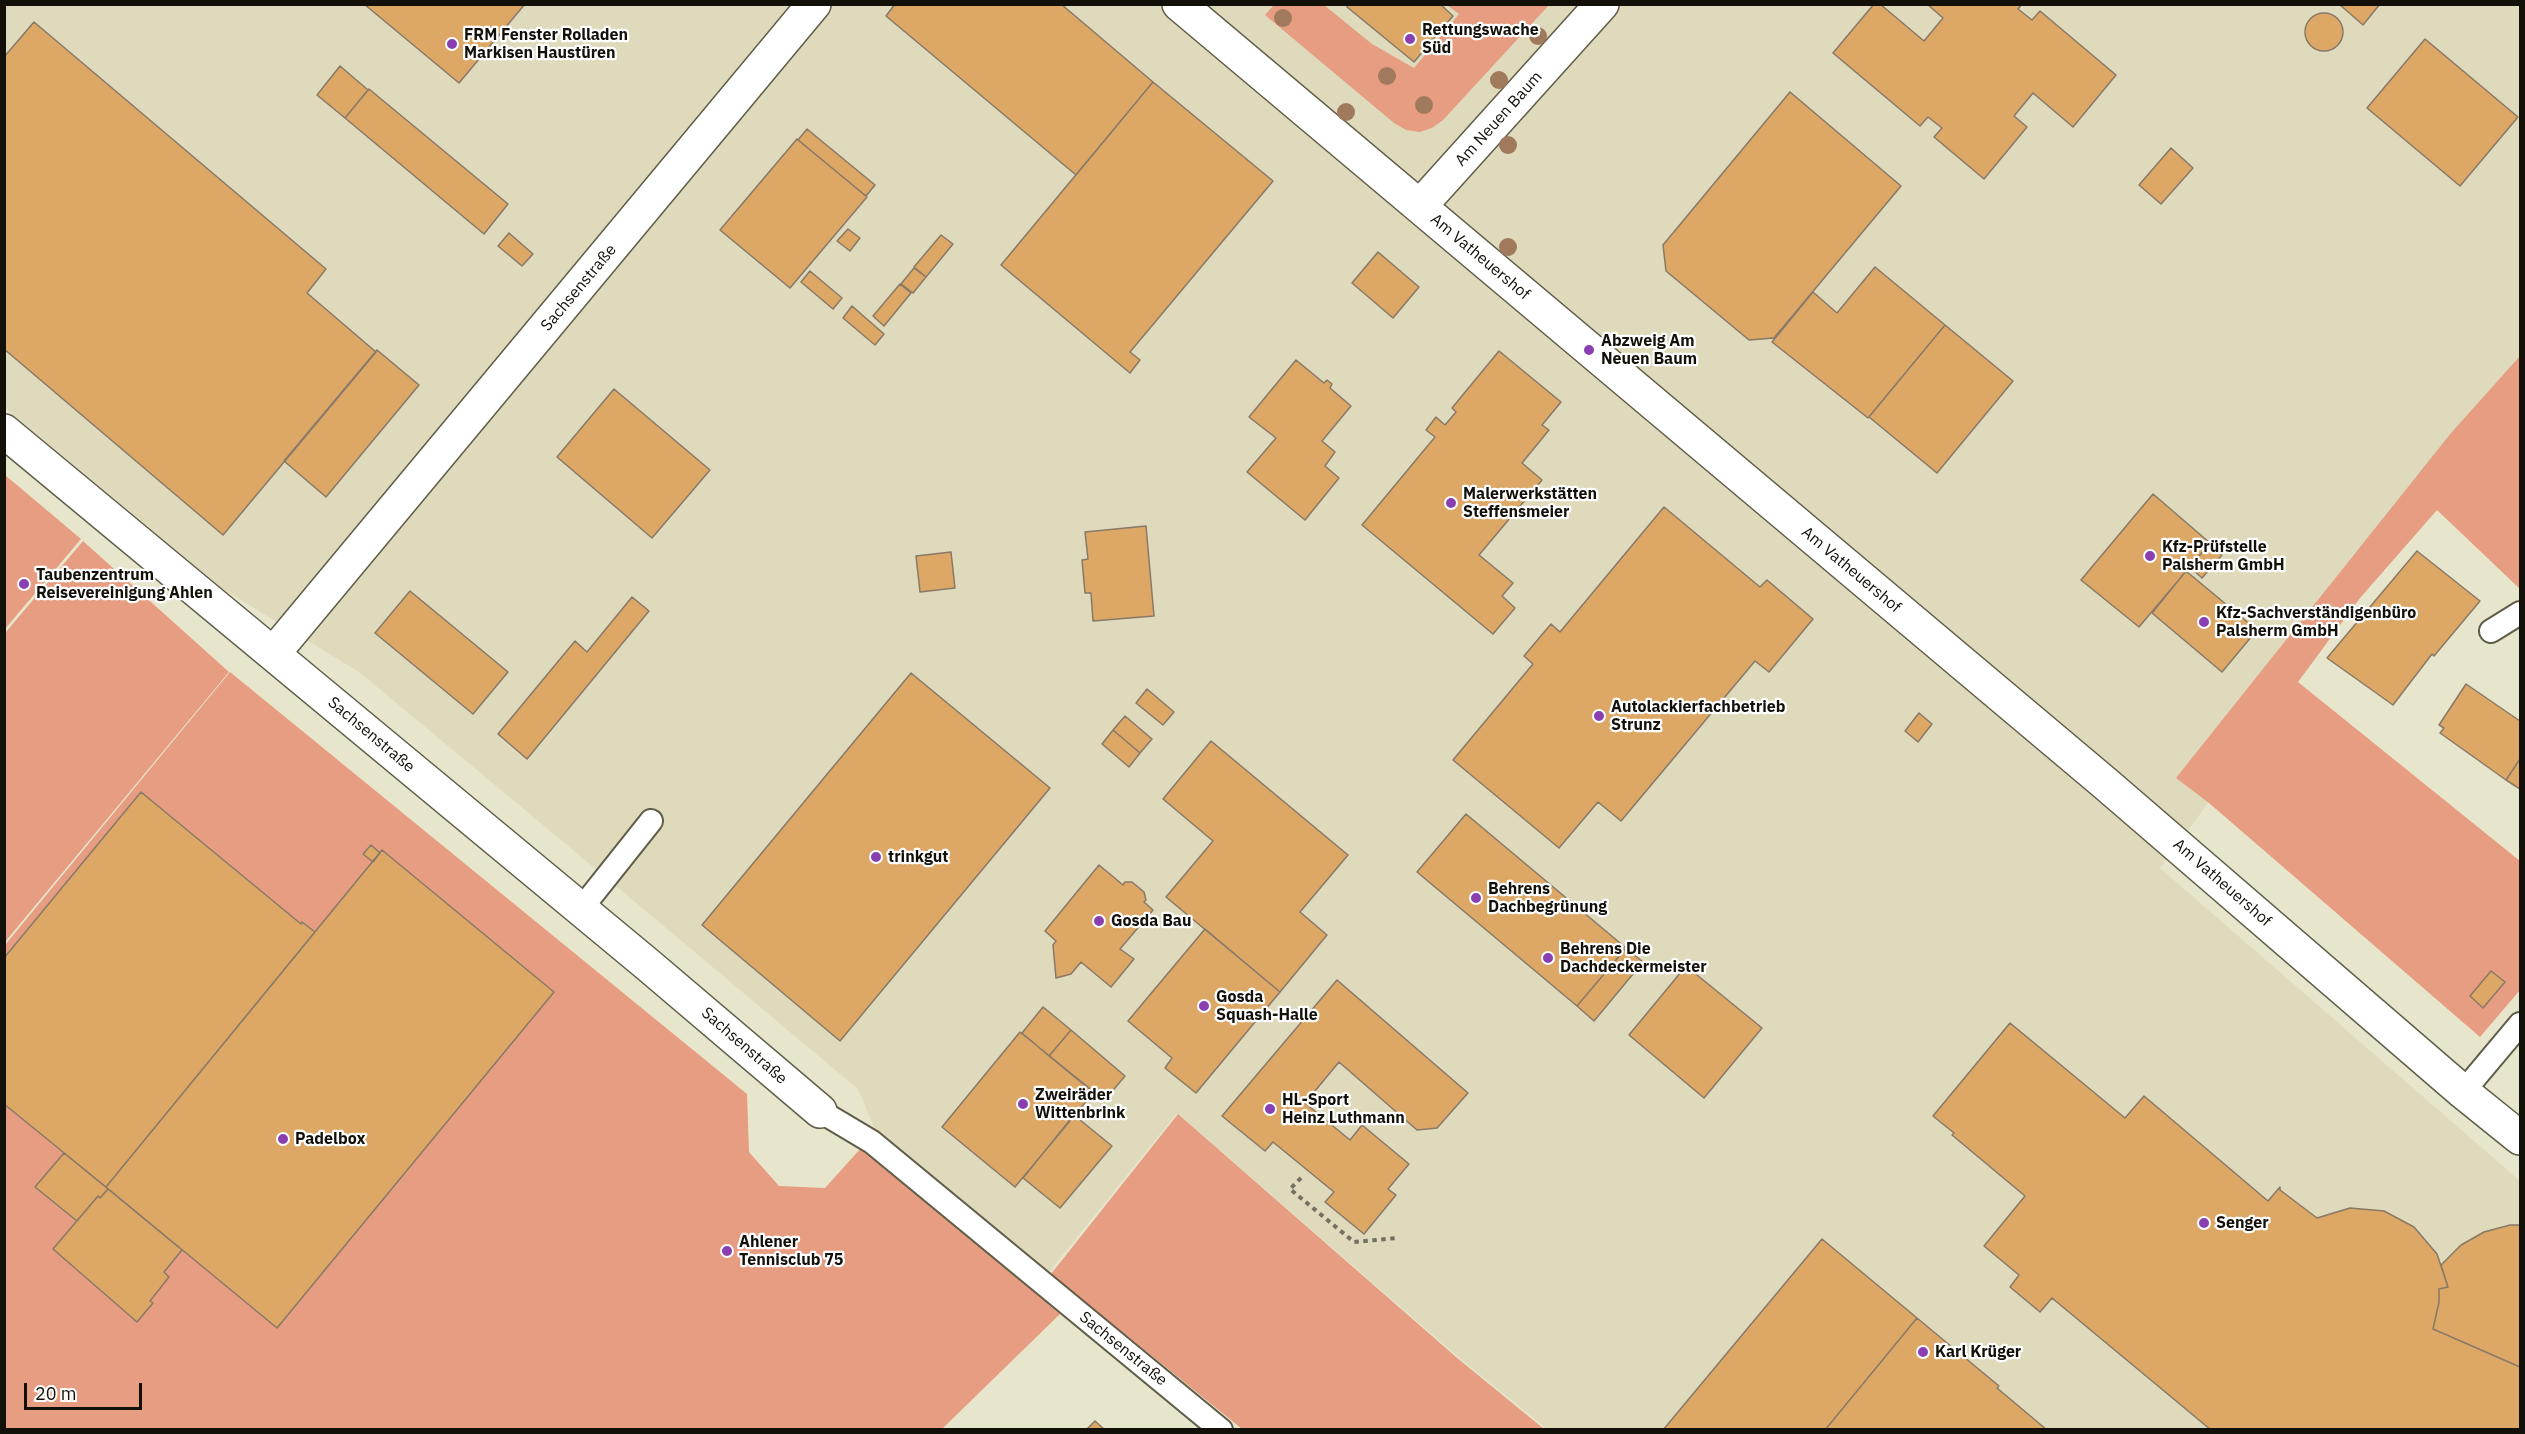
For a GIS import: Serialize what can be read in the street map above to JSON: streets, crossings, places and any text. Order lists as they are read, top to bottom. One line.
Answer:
{"streets":{"street":["Am Neuen Baum","Am Vatheuershof","Sachsenstraße"]},"crossings":[["Am Neuen Baum","Am Vatheuershof"]],"places":["Rettungswache Süd","FRM Fenster Rolladen Markisen Haustüren","Abzweig Am Neuen Baum","Malerwerkstätten Steffensmeier","Kfz-Prüfstelle Palsherm GmbH","Taubenzentrum Reisevereinigung Ahlen","Kfz-Sachverständigenbüro Palsherm GmbH","Autolackierfachbetrieb Strunz","trinkgut","Behrens Dachbegrünung","Gosda Bau","Behrens Die Dachdeckermeister","Gosda Squash-Halle","Zweiräder Wittenbrink","HL-Sport Heinz Luthmann","Padelbox","Senger","Ahlener Tennisclub 75","Karl Krüger"],"scale_bar":"20 m"}
